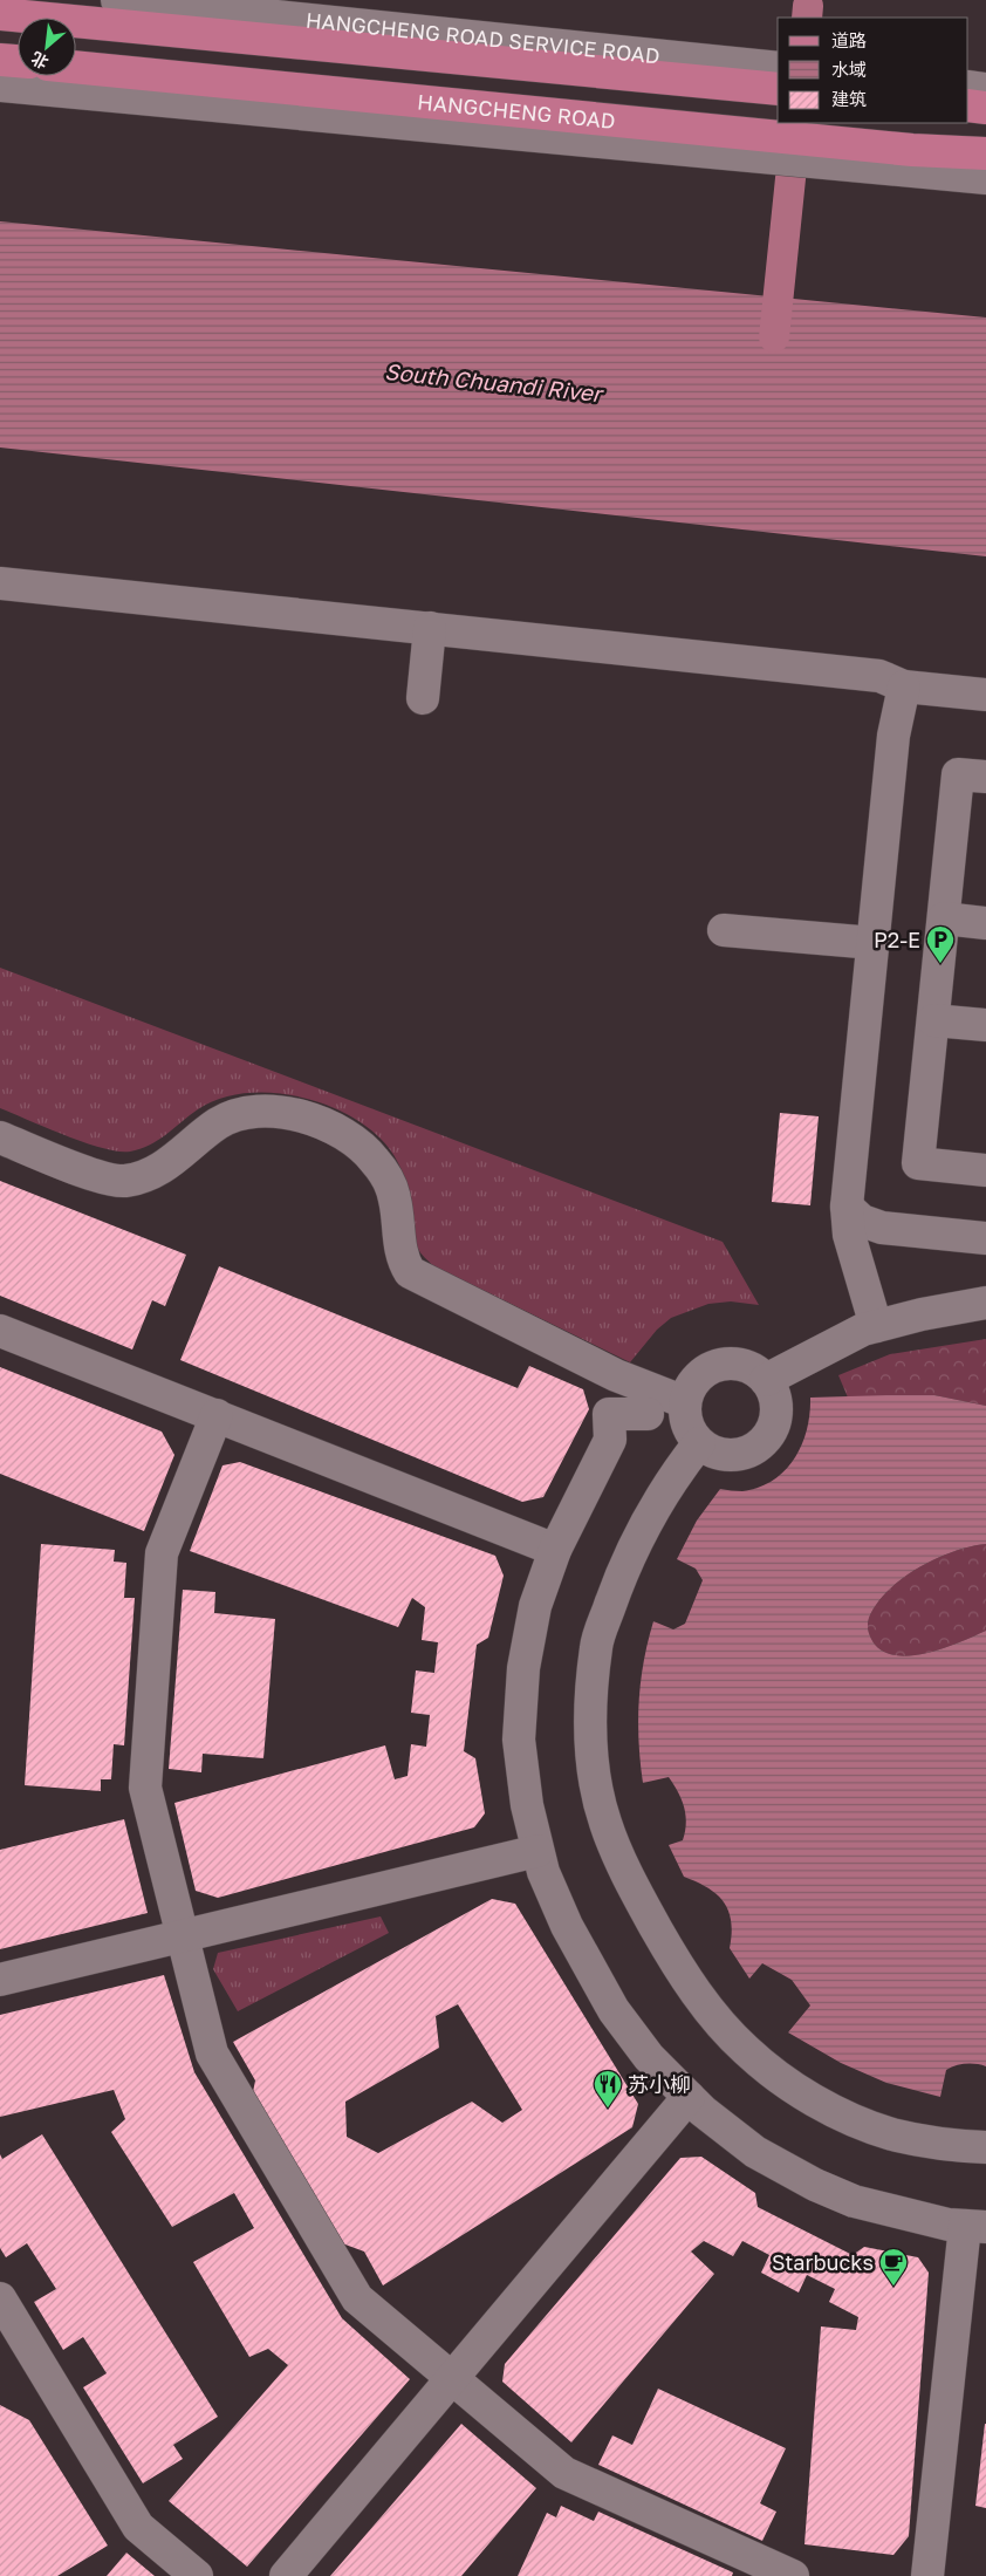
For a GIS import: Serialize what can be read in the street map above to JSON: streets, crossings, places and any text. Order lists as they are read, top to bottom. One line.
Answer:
{"streets":{"main road":["HANGCHENG ROAD"],"street":["HANGCHENG ROAD SERVICE ROAD"]},"water":["South Chuandi River"],"places":{"parking":["P2-E"],"restaurant":["苏小柳"],"cafe":["Starbucks"]},"legend":["道路","水域","建筑"],"north":"bottom left"}
